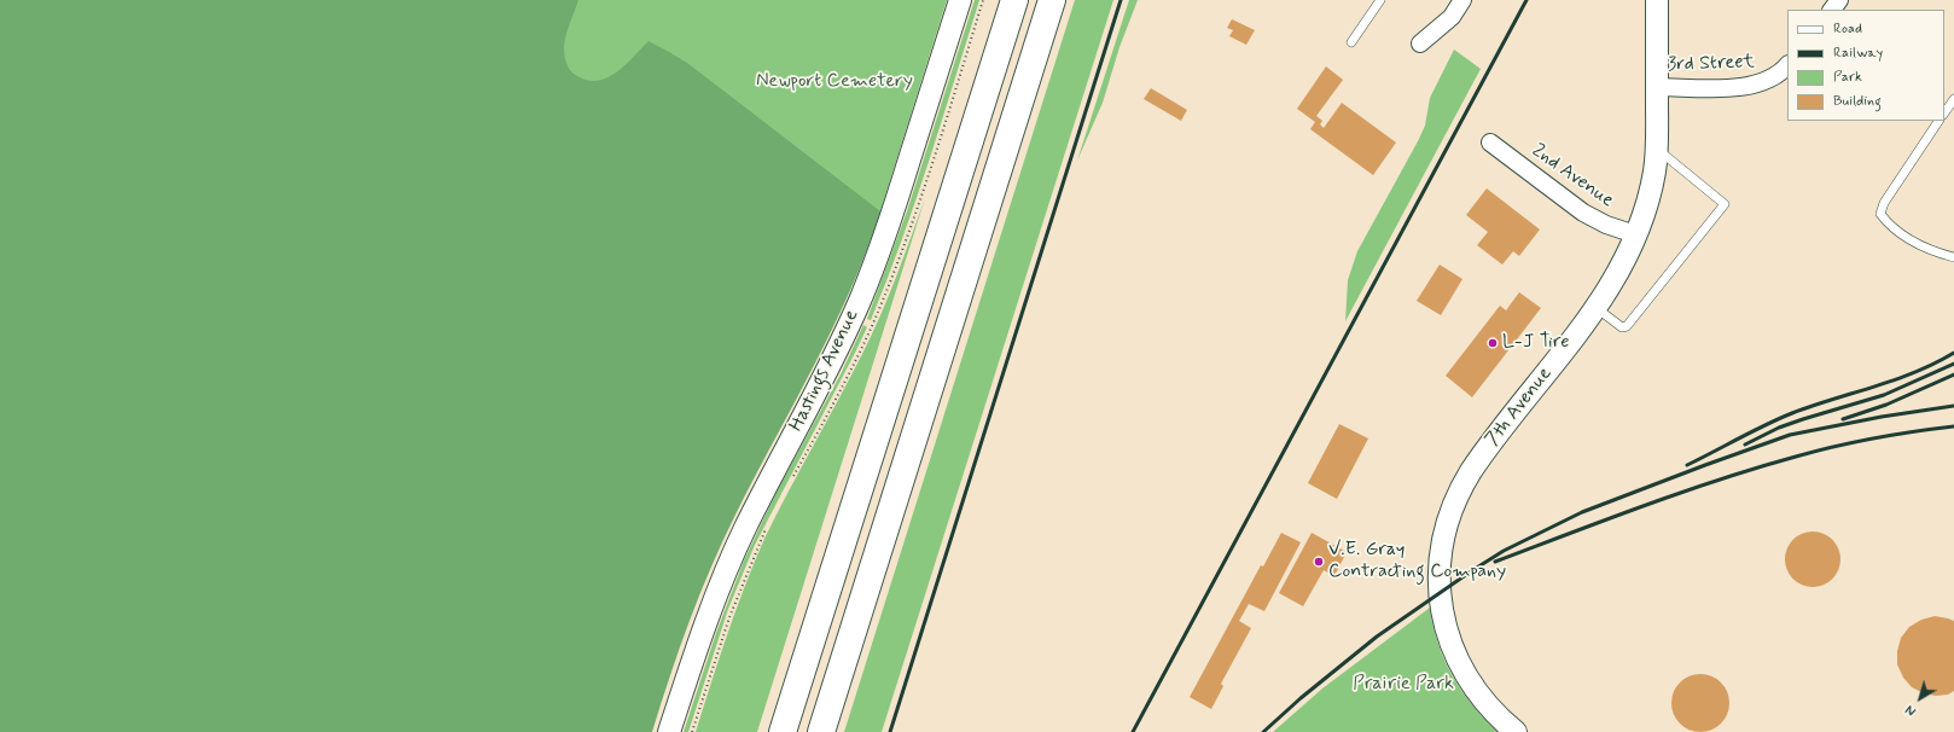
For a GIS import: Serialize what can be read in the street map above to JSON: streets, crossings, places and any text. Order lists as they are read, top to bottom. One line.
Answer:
{"streets":{"street":["3rd Street","2nd Avenue","Hastings Avenue","7th Avenue"]},"crossings":[["3rd Street","7th Avenue"],["2nd Avenue","7th Avenue"]],"parks":["Newport Cemetery","Prairie Park"],"places":["L-J Tire","V.E. Gray Contracting Company"],"legend":["Road","Railway","Park","Building"],"north":"bottom left"}
